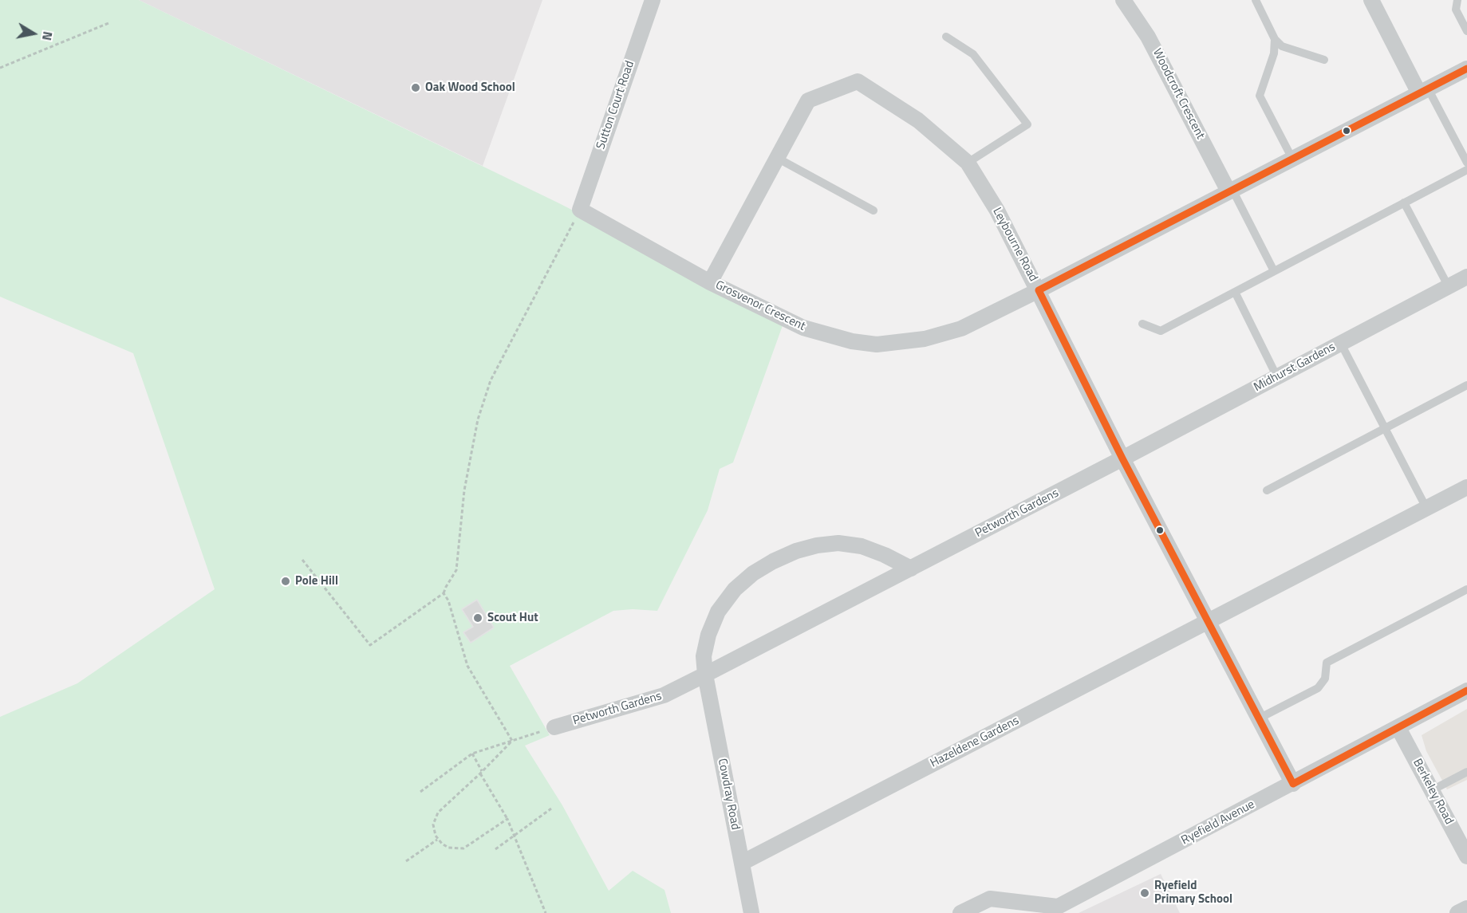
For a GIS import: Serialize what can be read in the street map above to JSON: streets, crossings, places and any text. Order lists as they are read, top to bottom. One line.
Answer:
{"streets":{"street":["Woodcroft Crescent","Sutton Court Road","Leybourne Road","Grosvenor Crescent","Midhurst Gardens","Petworth Gardens","Hazeldene Gardens","Berkeley Road","Cowdray Road","Ryefield Avenue"]},"crossings":[["Woodcroft Crescent","Grosvenor Crescent"],["Sutton Court Road","Grosvenor Crescent"],["Leybourne Road","Grosvenor Crescent"],["Leybourne Road","Midhurst Gardens"],["Leybourne Road","Petworth Gardens"],["Leybourne Road","Hazeldene Gardens"],["Leybourne Road","Ryefield Avenue"],["Midhurst Gardens","Petworth Gardens"],["Petworth Gardens","Cowdray Road"],["Hazeldene Gardens","Cowdray Road"],["Berkeley Road","Ryefield Avenue"]],"places":["Oak Wood School","Pole Hill","Scout Hut","Ryefield Primary School"],"north":"right"}
